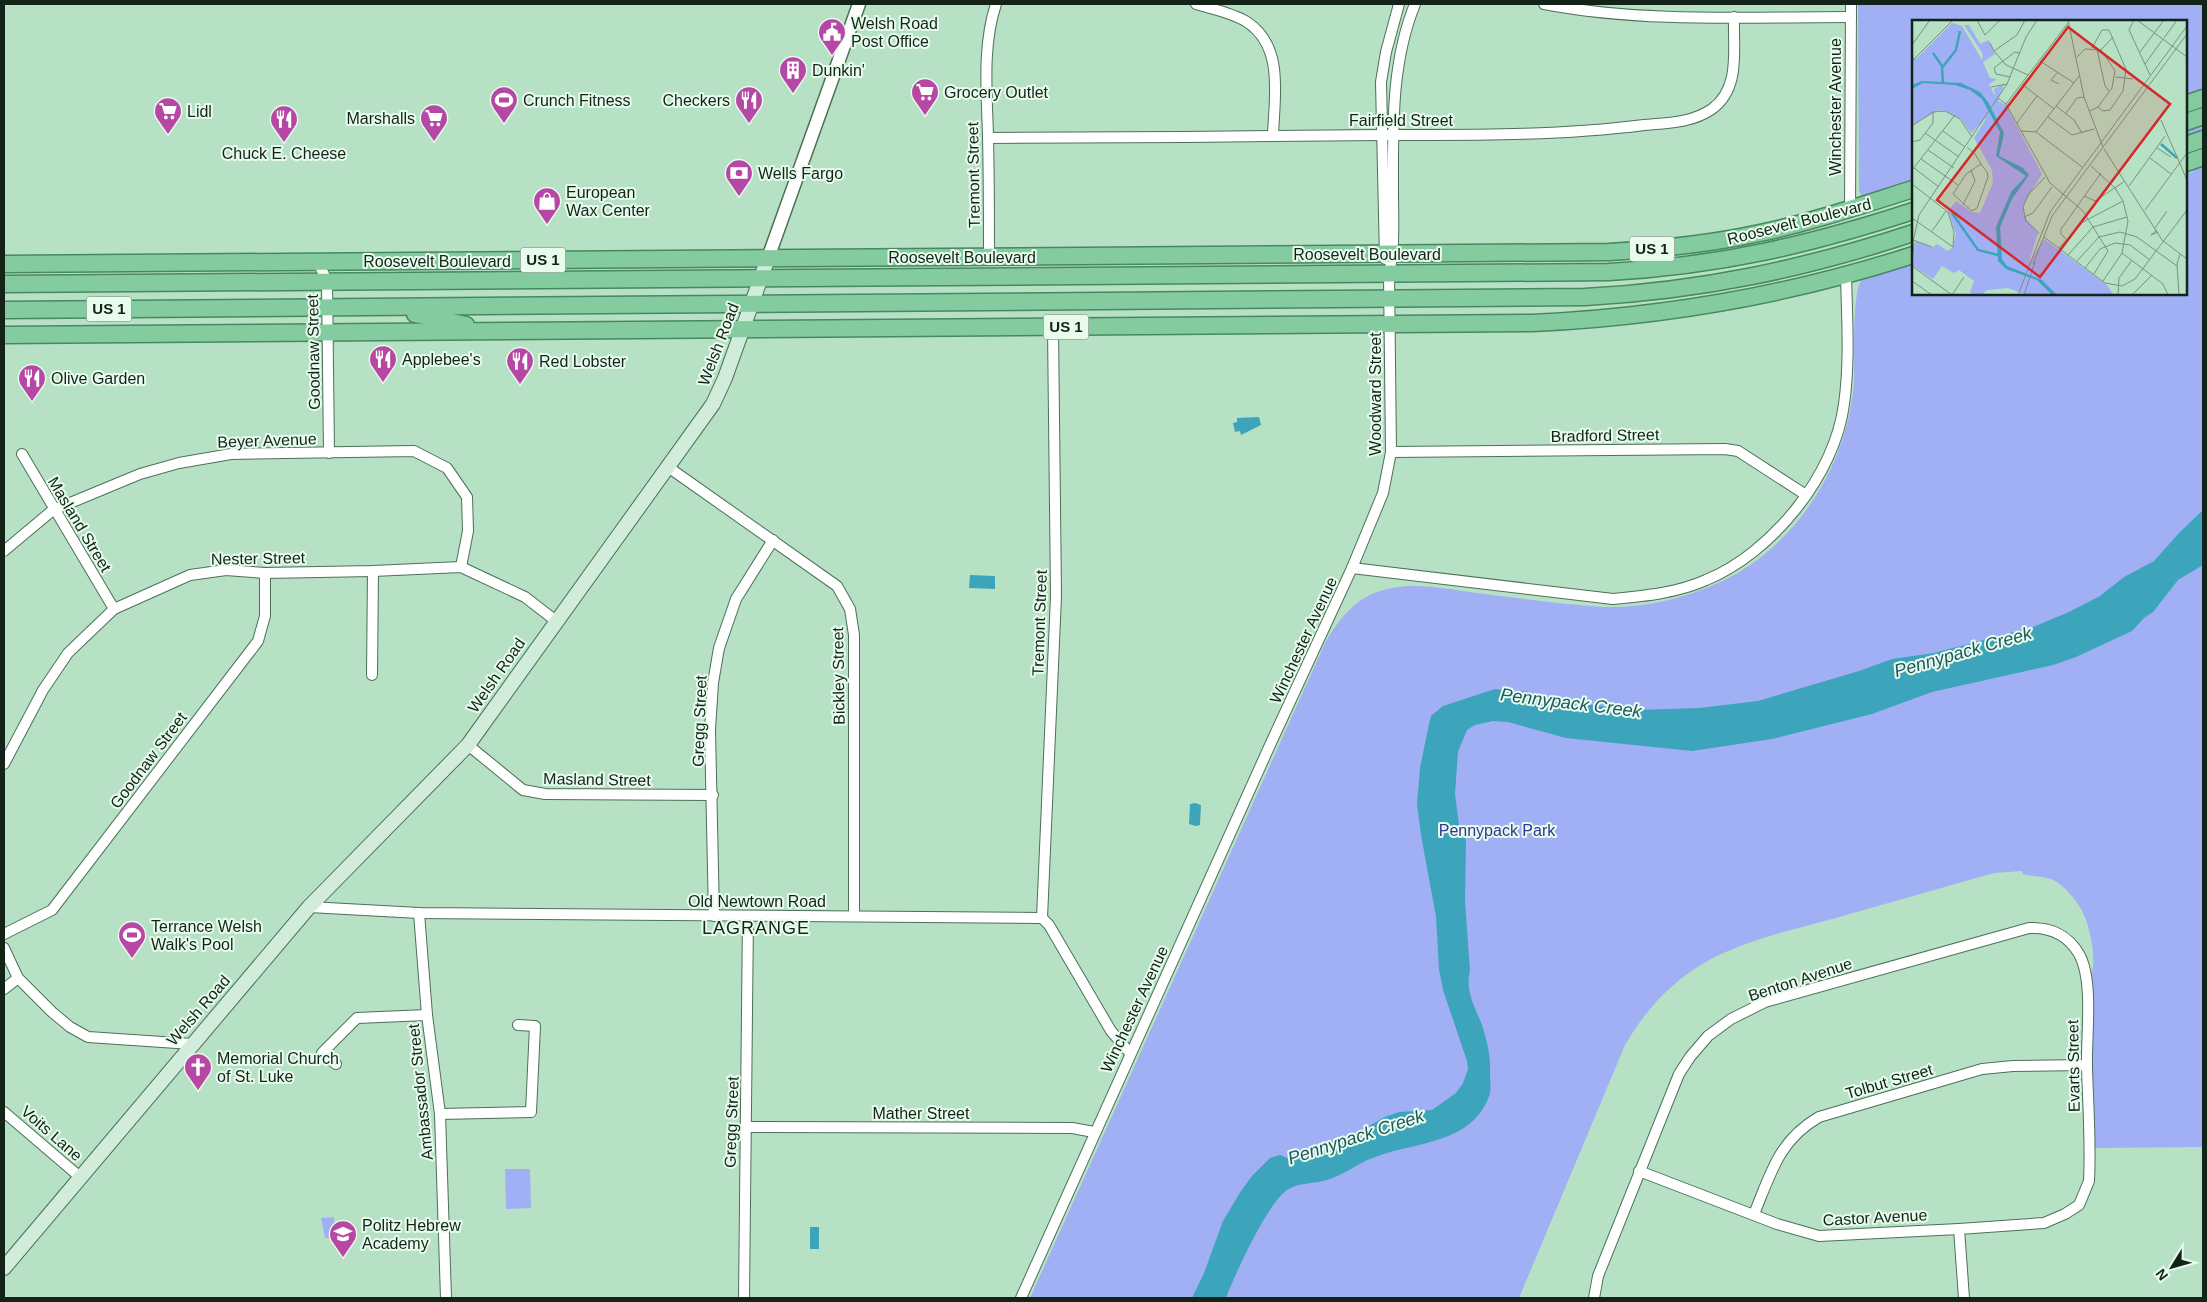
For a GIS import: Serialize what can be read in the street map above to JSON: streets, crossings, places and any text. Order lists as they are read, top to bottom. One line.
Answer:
{"streets":{"highway":["Roosevelt Boulevard","US 1"],"main road":["Welsh Road"],"street":["Winchester Avenue","Fairfield Street","Tremont Street","Goodnaw Street","Woodward Street","Bradford Street","Beyer Avenue","Masland Street","Nester Street","Bickley Street","Gregg Street","Old Newtown Road","Benton Avenue","Evarts Street","Tolbut Street","Ambassador Street","Mather Street","Voits Lane","Castor Avenue"]},"crossings":[["Winchester Avenue","Roosevelt Boulevard"],["Winchester Avenue","US 1"],["Winchester Avenue","Woodward Street"],["Winchester Avenue","Bradford Street"],["Winchester Avenue","Mather Street"],["Fairfield Street","Tremont Street"],["Fairfield Street","Woodward Street"],["Tremont Street","Roosevelt Boulevard"],["Tremont Street","US 1"],["Tremont Street","Old Newtown Road"],["Roosevelt Boulevard","Welsh Road"],["Roosevelt Boulevard","Goodnaw Street"],["Roosevelt Boulevard","Woodward Street"],["US 1","Welsh Road"],["US 1","Goodnaw Street"],["US 1","Woodward Street"],["Welsh Road","Masland Street"],["Welsh Road","Nester Street"],["Welsh Road","Bickley Street"],["Welsh Road","Old Newtown Road"],["Welsh Road","Voits Lane"],["Goodnaw Street","Beyer Avenue"],["Goodnaw Street","Nester Street"],["Woodward Street","Bradford Street"],["Beyer Avenue","Masland Street"],["Beyer Avenue","Nester Street"],["Masland Street","Nester Street"],["Masland Street","Gregg Street"],["Bickley Street","Gregg Street"],["Bickley Street","Old Newtown Road"],["Gregg Street","Old Newtown Road"],["Gregg Street","Mather Street"],["Old Newtown Road","Ambassador Street"],["Benton Avenue","Evarts Street"],["Benton Avenue","Castor Avenue"],["Evarts Street","Tolbut Street"],["Evarts Street","Castor Avenue"],["Tolbut Street","Castor Avenue"]],"districts":["LAGRANGE"],"water":["Pennypack Creek"],"parks":["Pennypack Park"],"places":{"public building":["Welsh Road Post Office"],"building":["Dunkin'"],"supermarket":["Grocery Outlet","Lidl","Marshalls"],"sports":["Crunch Fitness","Terrance Welsh Walk's Pool"],"restaurant":["Checkers","Chuck E. Cheese","Applebee's","Red Lobster","Olive Garden"],"bank":["Wells Fargo"],"shop":["European Wax Center"],"church":["Memorial Church of St. Luke"],"school or university":["Politz Hebrew Academy"]},"north":"bottom left"}
